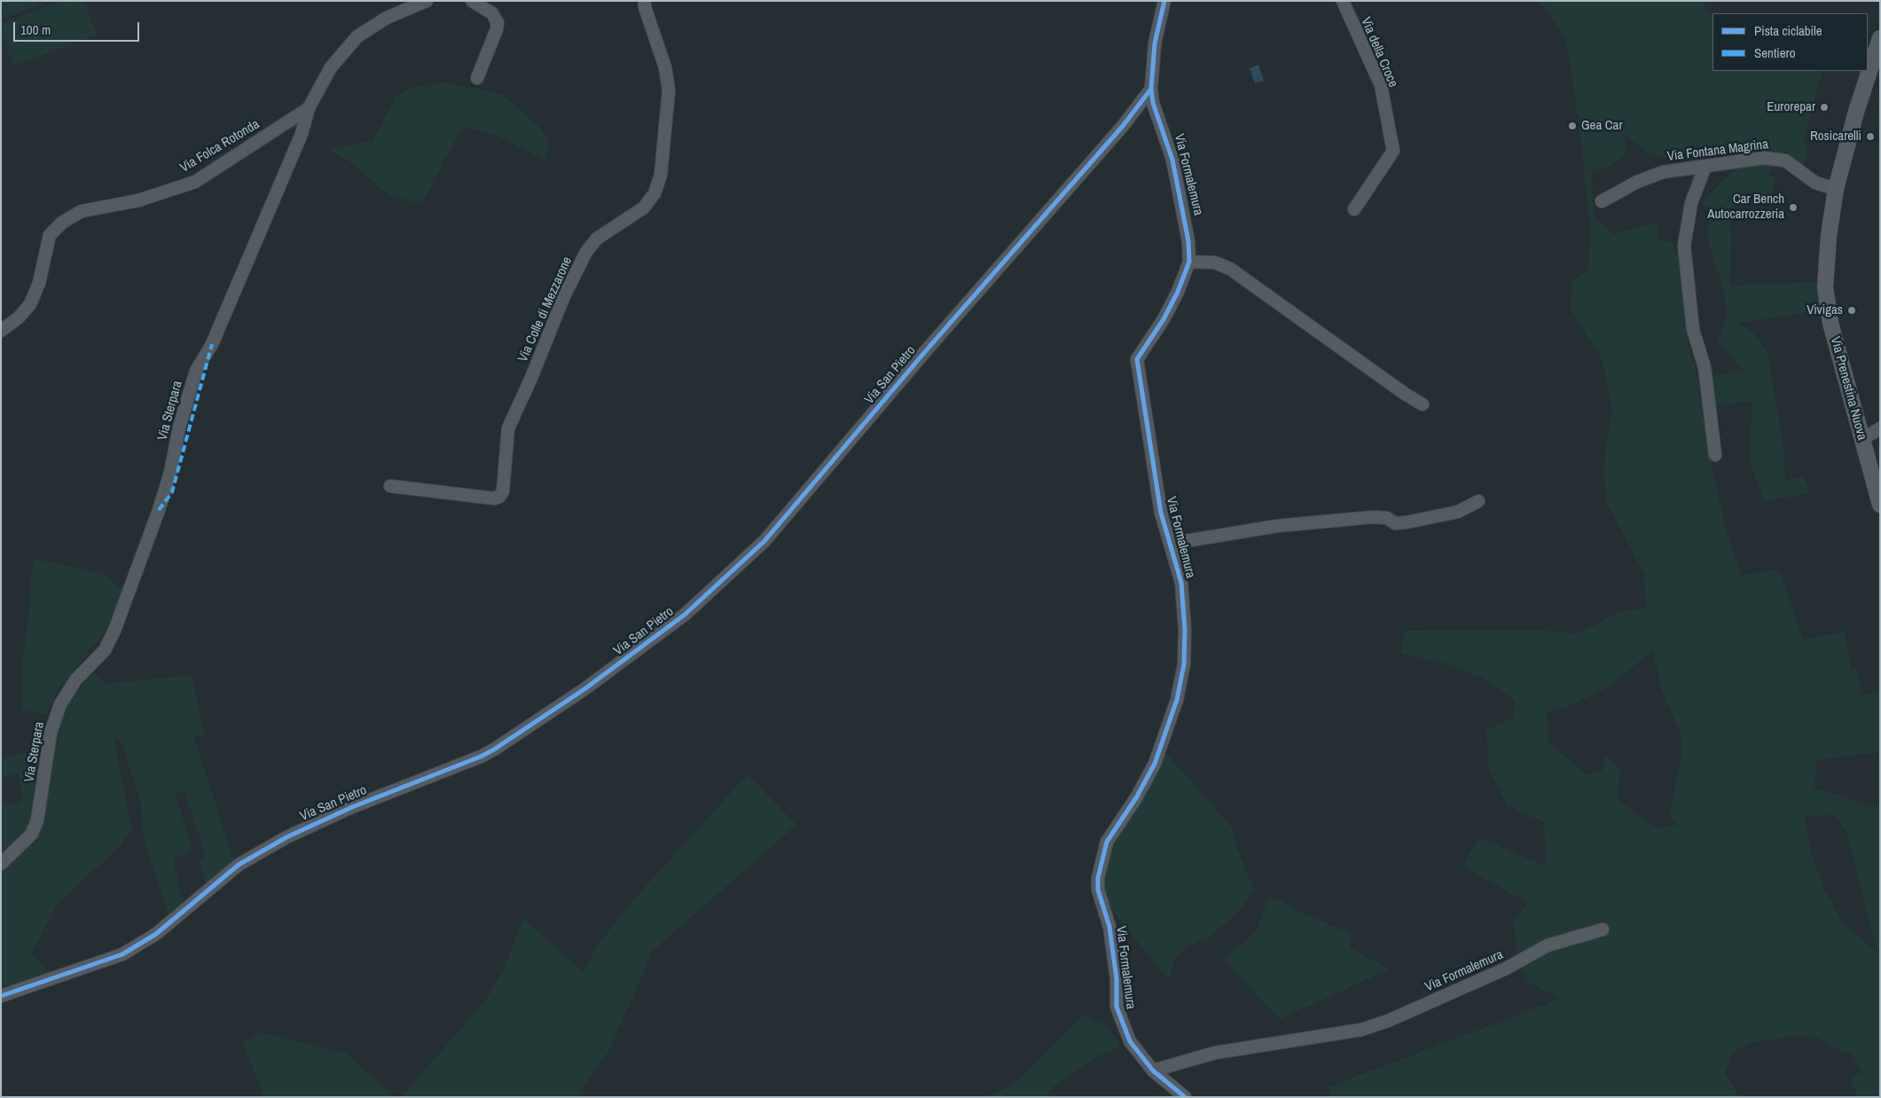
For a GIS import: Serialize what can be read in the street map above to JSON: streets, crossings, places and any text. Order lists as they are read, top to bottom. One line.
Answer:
{"streets":{"main road":["Via Prenestina Nuova"],"street":["Via della Croce","Via Folca Rotonda","Via Fontana Magrina","Via Formalemura","Via Colle di Mezzarone","Via San Pietro","Via Sterpara"]},"crossings":[["Via Folca Rotonda","Via Sterpara"],["Via Fontana Magrina","Via Prenestina Nuova"],["Via Formalemura","Via San Pietro"]],"places":["Eurorepar","Gea Car","Rosicarelli","Car Bench Autocarrozzeria","Vivigas"],"legend":["Pista ciclabile","Sentiero"],"scale_bar":"100 m"}
